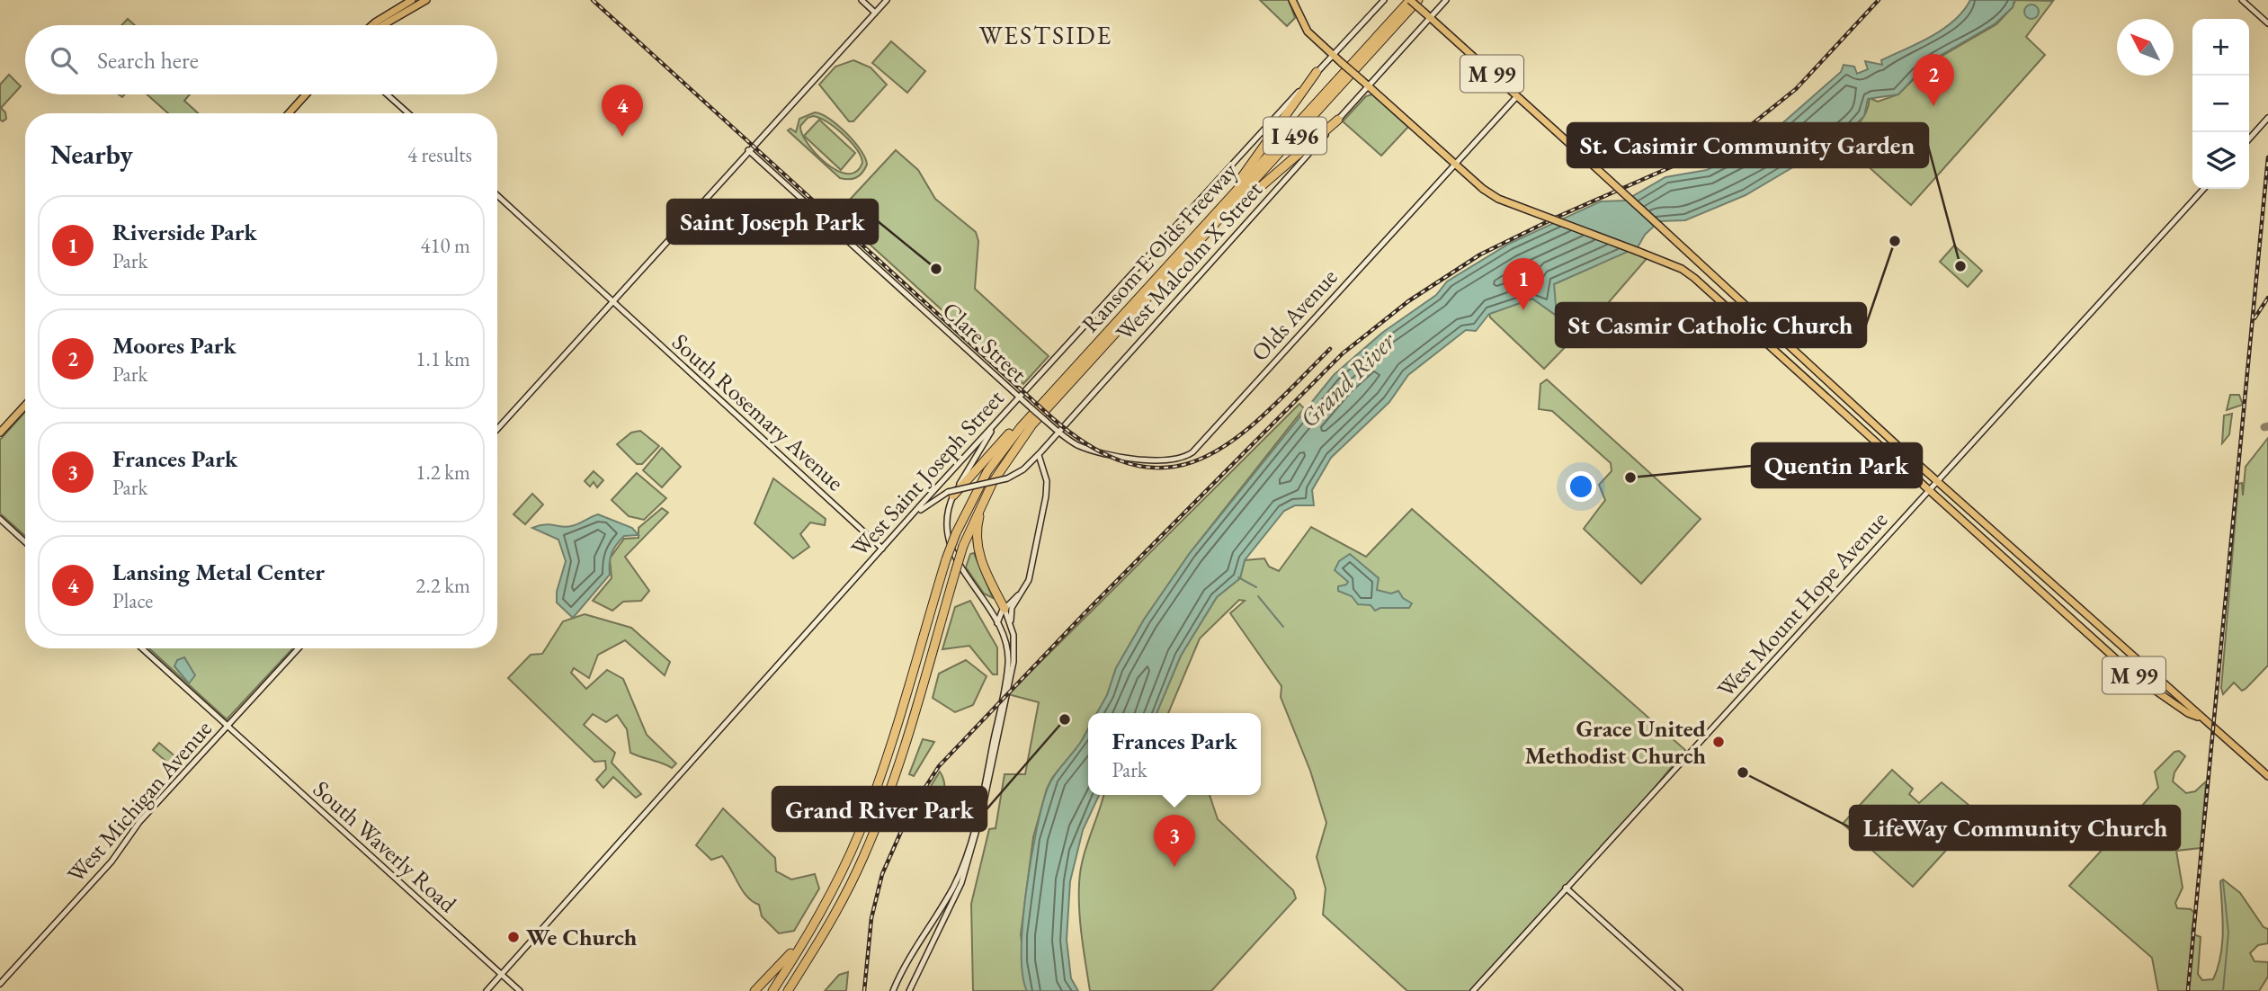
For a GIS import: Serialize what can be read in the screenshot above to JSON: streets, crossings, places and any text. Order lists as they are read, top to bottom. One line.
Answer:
{"streets":{"highway":["I 496","Ransom E Olds Freeway"],"main road":["M 99"],"street":["West Malcolm X Street","Olds Avenue","Clare Street","South Rosemary Avenue","West Saint Joseph Street","West Mount Hope Avenue","West Michigan Avenue","South Waverly Road"]},"crossings":[["M 99","Ransom E Olds Freeway"],["M 99","West Malcolm X Street"],["M 99","Olds Avenue"],["M 99","West Saint Joseph Street"],["M 99","West Mount Hope Avenue"],["I 496","Ransom E Olds Freeway"],["West Malcolm X Street","Olds Avenue"],["West Malcolm X Street","Clare Street"],["Olds Avenue","Clare Street"],["Clare Street","West Saint Joseph Street"],["South Rosemary Avenue","West Saint Joseph Street"],["West Saint Joseph Street","South Waverly Road"],["West Michigan Avenue","South Waverly Road"]],"districts":["WESTSIDE"],"water":["Grand River"],"places":["St Casmir Catholic Church","St. Casimir Community Garden","Saint Joseph Park","Quentin Park","Grand River Park","Grace United Methodist Church","LifeWay Community Church","We Church"],"north":"top left","page":{"map_buttons":["+","−"],"search":"Search here","pins":["2","4","1","3"],"heading":["Nearby","4 results"],"list":[{"mark":"1","name":"Riverside Park","note":"Park","value":"410 m"},{"mark":"2","name":"Moores Park","note":"Park","value":"1.1 km"},{"mark":"3","name":"Frances Park","note":"Park","value":"1.2 km"},{"mark":"4","name":"Lansing Metal Center","note":"Place","value":"2.2 km"}],"popup":["Frances Park","Park"]}}
